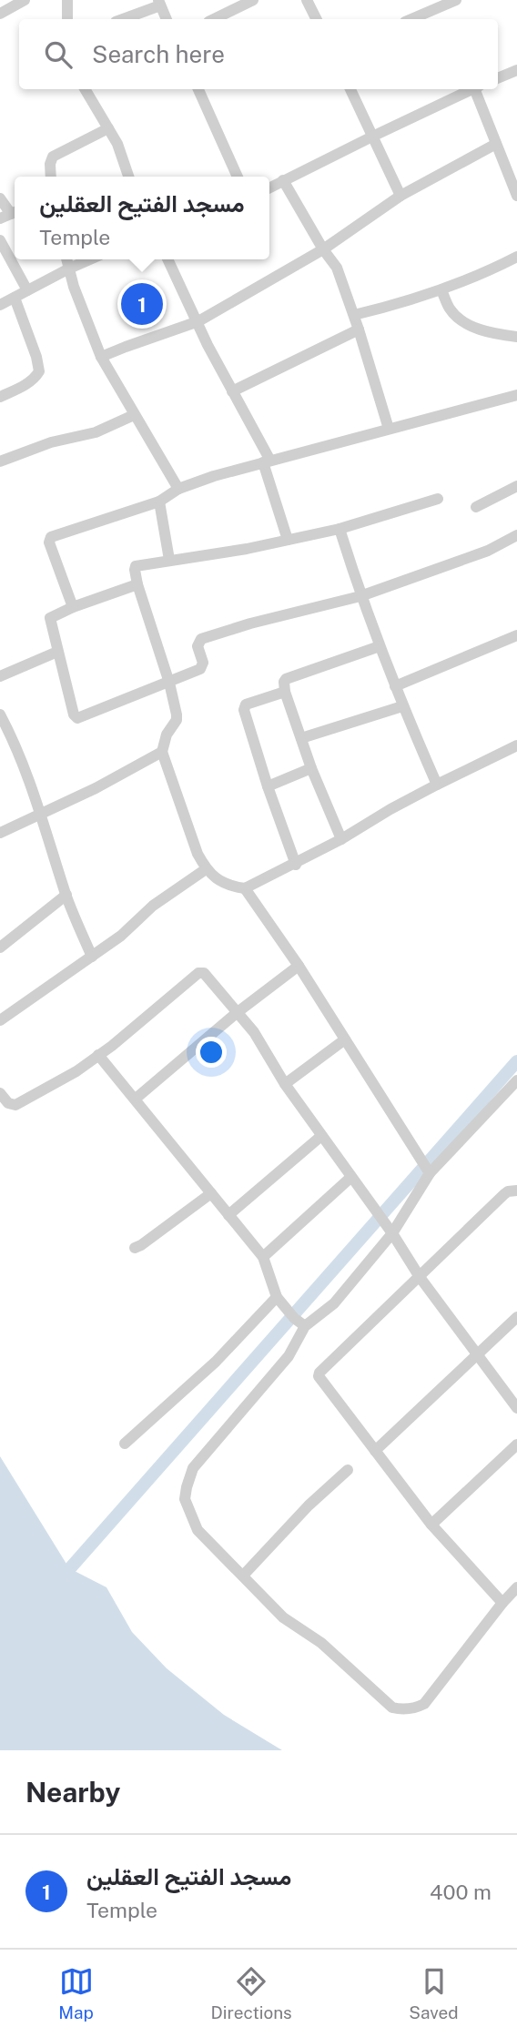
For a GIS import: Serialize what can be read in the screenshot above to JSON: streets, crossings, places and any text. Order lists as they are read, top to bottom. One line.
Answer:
{"page":{"search":"Search here","popup":["مسجد الفتيح العقلين","Temple"],"pins":"1","heading":"Nearby","list":[{"mark":"1","name":"مسجد الفتيح العقلين","note":"Temple","value":"400 m"}],"nav":["Map","Directions","Saved"]}}
